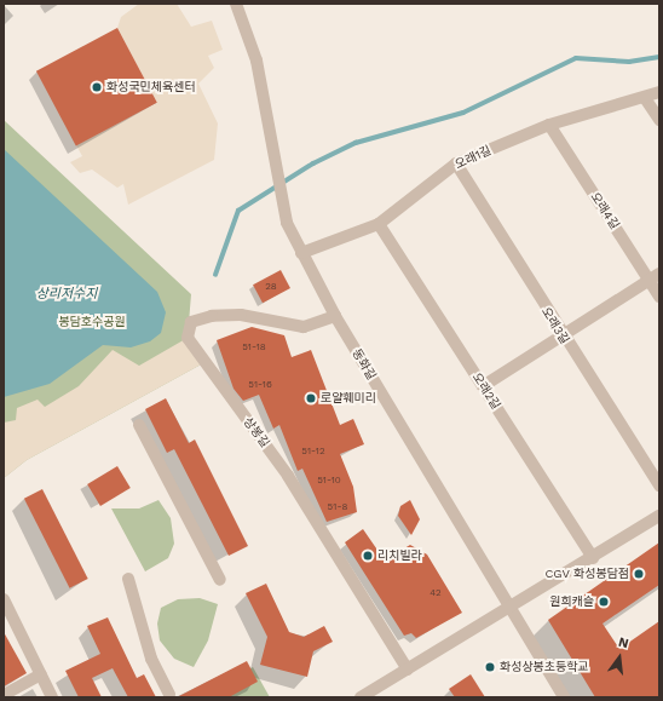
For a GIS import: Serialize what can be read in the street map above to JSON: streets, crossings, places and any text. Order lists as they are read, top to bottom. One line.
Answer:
{"streets":{"street":["오래1길","오래4길","오래3길","동화길","오래2길","상봉길"]},"crossings":[["오래1길","오래4길"],["오래1길","오래3길"],["오래1길","동화길"],["오래1길","오래2길"],["동화길","상봉길"]],"water":["상리저수지"],"parks":["봉담호수공원"],"places":["화성국민체육센터","로얄훼미리","리치빌라","CGV 화성봉담점","원희캐슬","화성상봉초등학교"],"house_numbers":["28","51-18","51-16","51-12","51-10","51-8","42"],"north":"top"}
